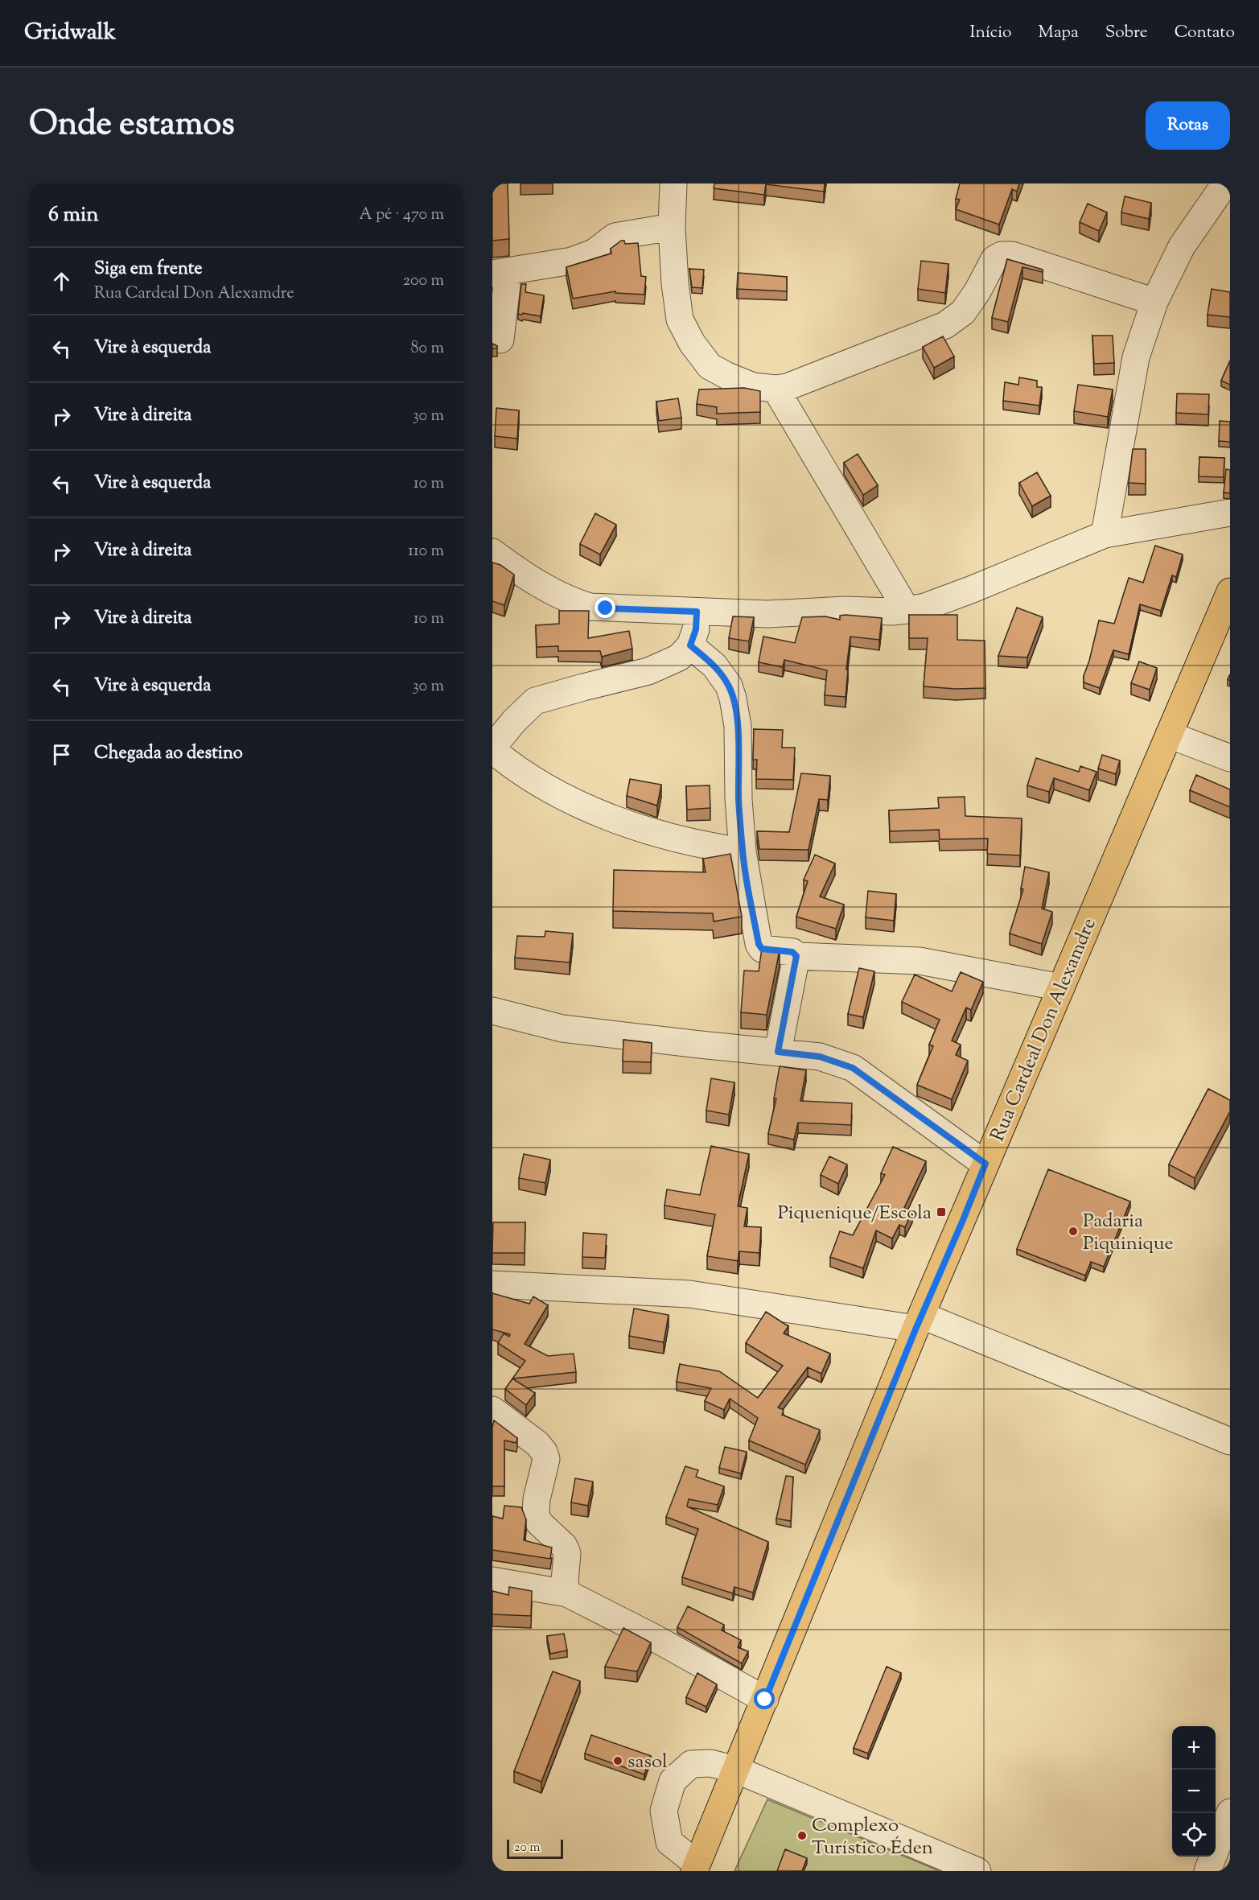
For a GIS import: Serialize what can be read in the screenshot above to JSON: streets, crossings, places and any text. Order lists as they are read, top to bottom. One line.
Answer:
{"streets":{"main road":["Rua Cardeal Don Alexamdre"]},"places":{"transit":["Piquenique/Escola"],"other":["Padaria Piquinique","sasol","Complexo Turístico Éden"]},"scale_bar":"20 m","page":{"header":"Gridwalk","nav":["Início","Mapa","Sobre","Contato"],"title":"Onde estamos","buttons":"Rotas","heading":["6 min","A pé · 470 m"],"list":[["Siga em frente","Rua Cardeal Don Alexamdre","200 m"],["Vire à esquerda","80 m"],["Vire à direita","30 m"],["Vire à esquerda","10 m"],["Vire à direita","110 m"],["Vire à direita","10 m"],["Vire à esquerda","30 m"],"Chegada ao destino"],"map_buttons":["+","−"],"scale":"20 m"}}
